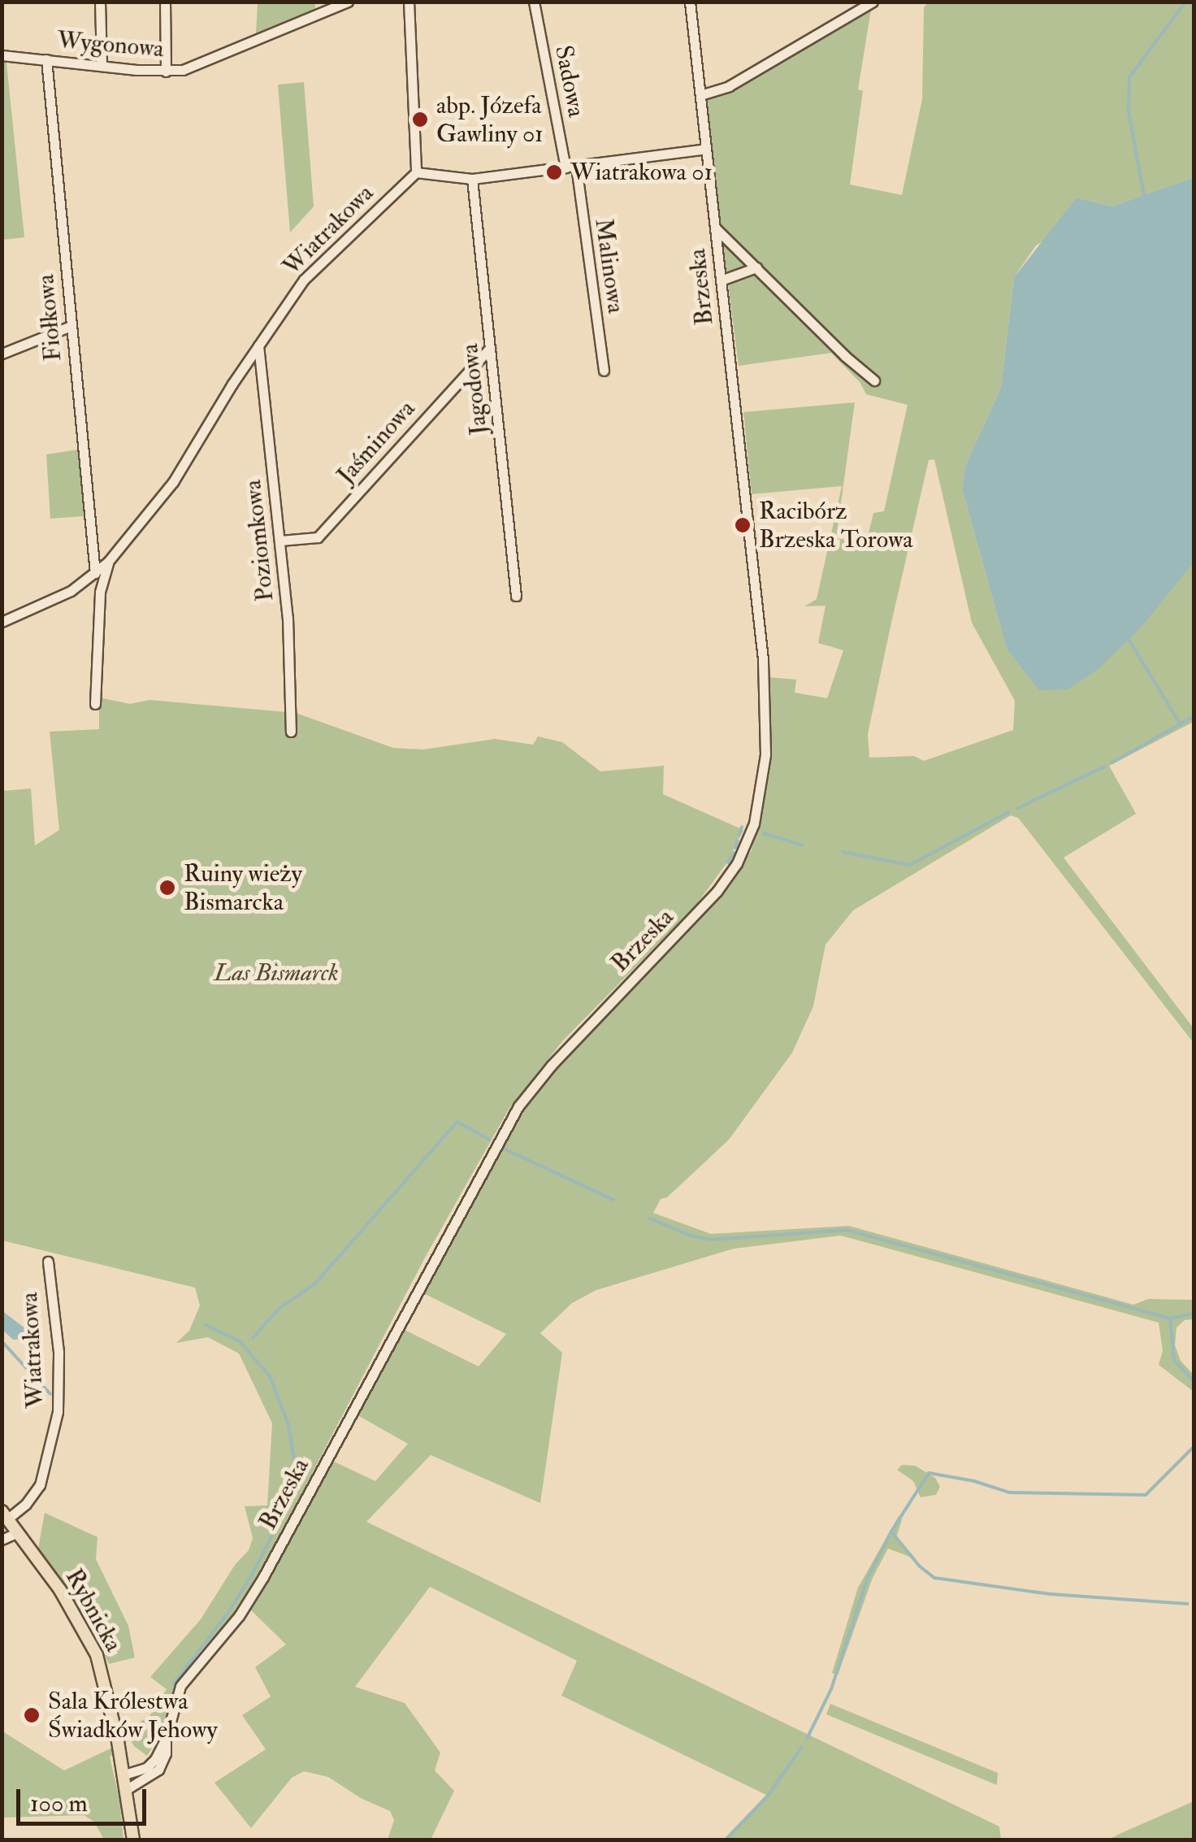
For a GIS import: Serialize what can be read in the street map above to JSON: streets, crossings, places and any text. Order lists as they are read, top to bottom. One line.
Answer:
{"streets":{"main road":["Rybnicka"],"street":["Wygonowa","Sadowa","Wiatrakowa","Malinowa","Brzeska","Fiołkowa","Jagodowa","Jaśminowa","Poziomkowa"]},"crossings":[["Wygonowa","Fiołkowa"],["Sadowa","Malinowa"],["Wiatrakowa","Fiołkowa"],["Wiatrakowa","Poziomkowa"],["Wiatrakowa","Rybnicka"],["Brzeska","Rybnicka"],["Jagodowa","Jaśminowa"],["Jaśminowa","Poziomkowa"]],"parks":["Las Bismarck"],"places":["abp. Józefa Gawliny 01","Wiatrakowa 01","Racibórz Brzeska Torowa","Ruiny wieży Bismarcka","Sala Królestwa Świadków Jehowy"],"scale_bar":"100 m"}
